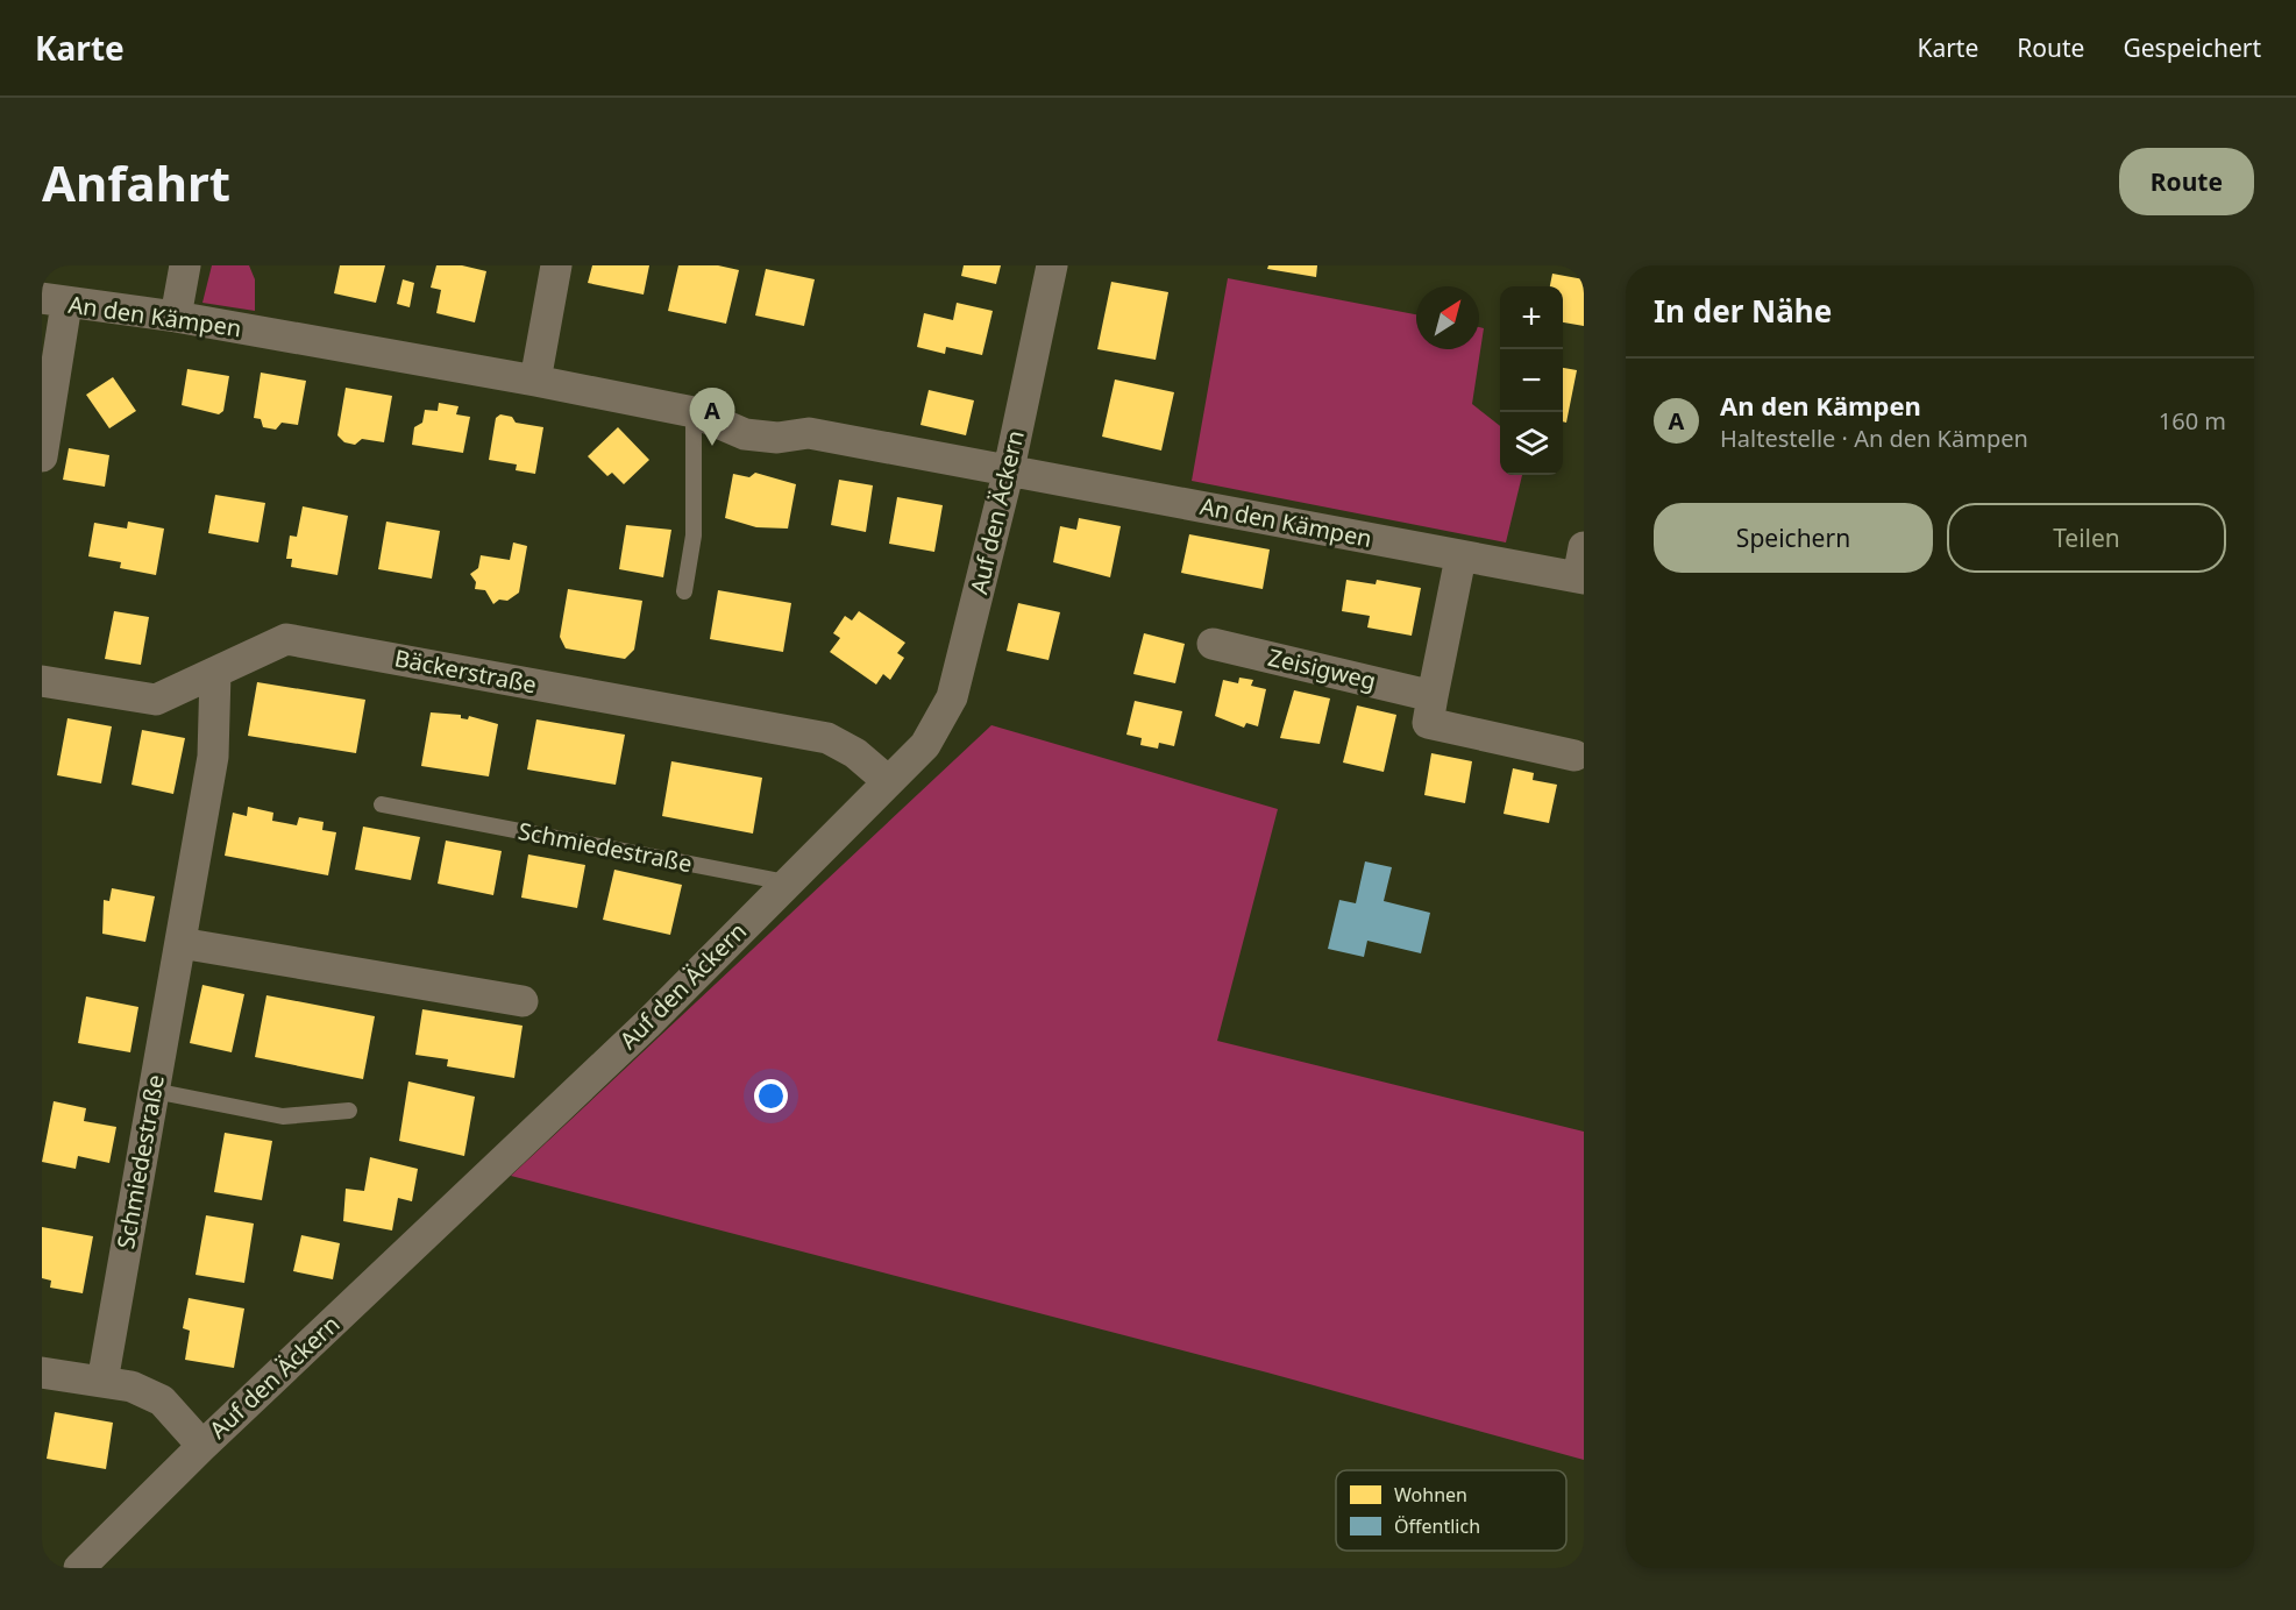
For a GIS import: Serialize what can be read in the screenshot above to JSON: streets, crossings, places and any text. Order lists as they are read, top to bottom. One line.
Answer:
{"streets":{"street":["An den Kämpen","Auf den Äckern","Zeisigweg","Bäckerstraße","Schmiedestraße"]},"crossings":[["An den Kämpen","Auf den Äckern"],["Auf den Äckern","Bäckerstraße"],["Auf den Äckern","Schmiedestraße"],["Bäckerstraße","Schmiedestraße"]],"legend":["Wohnen","Öffentlich"],"north":"top right","page":{"header":"Karte","nav":["Karte","Route","Gespeichert"],"buttons":["Route",["Speichern","Teilen"]],"title":"Anfahrt","heading":"In der Nähe","map_buttons":["+","−"],"list":[{"mark":"A","name":"An den Kämpen","note":"Haltestelle · An den Kämpen","value":"160 m"}],"pins":"A"}}
